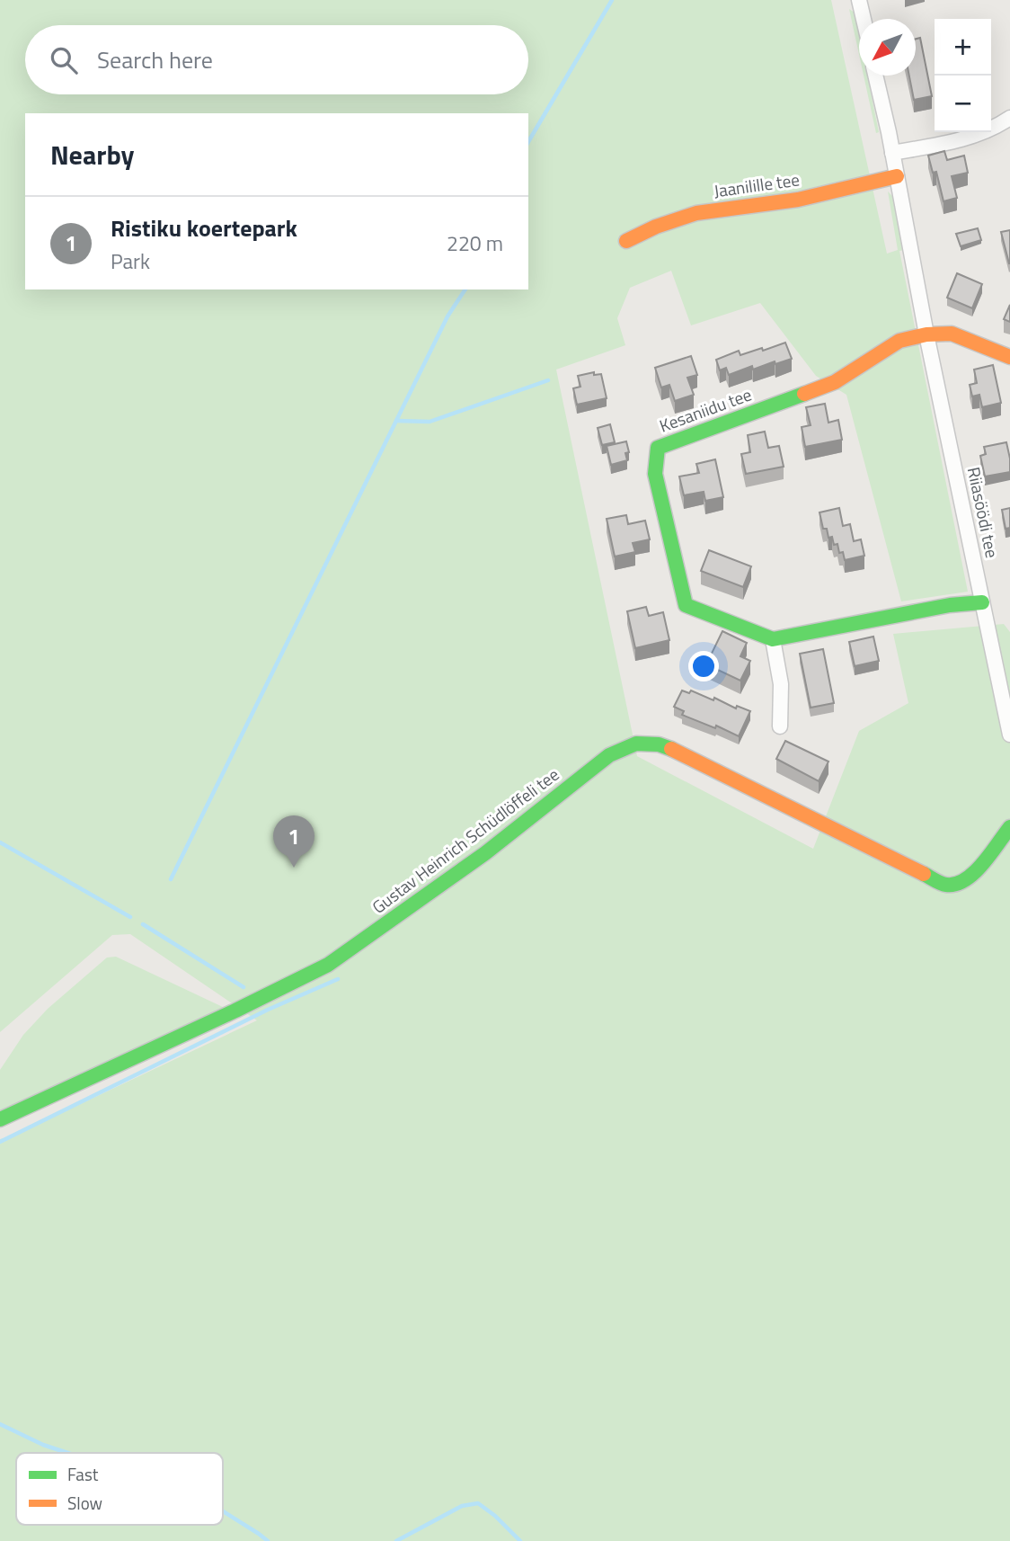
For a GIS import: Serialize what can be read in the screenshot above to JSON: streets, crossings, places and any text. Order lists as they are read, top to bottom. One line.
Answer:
{"streets":{"street":["Jaanilille tee","Kesaniidu tee","Riiasöödi tee","Gustav Heinrich Schüdlöffeli tee"]},"crossings":[["Jaanilille tee","Riiasöödi tee"],["Kesaniidu tee","Riiasöödi tee"]],"legend":["Fast","Slow"],"north":"bottom left","page":{"map_buttons":["+","−"],"search":"Search here","heading":"Nearby","list":[{"mark":"1","name":"Ristiku koertepark","note":"Park","value":"220 m"}],"pins":"1"}}
